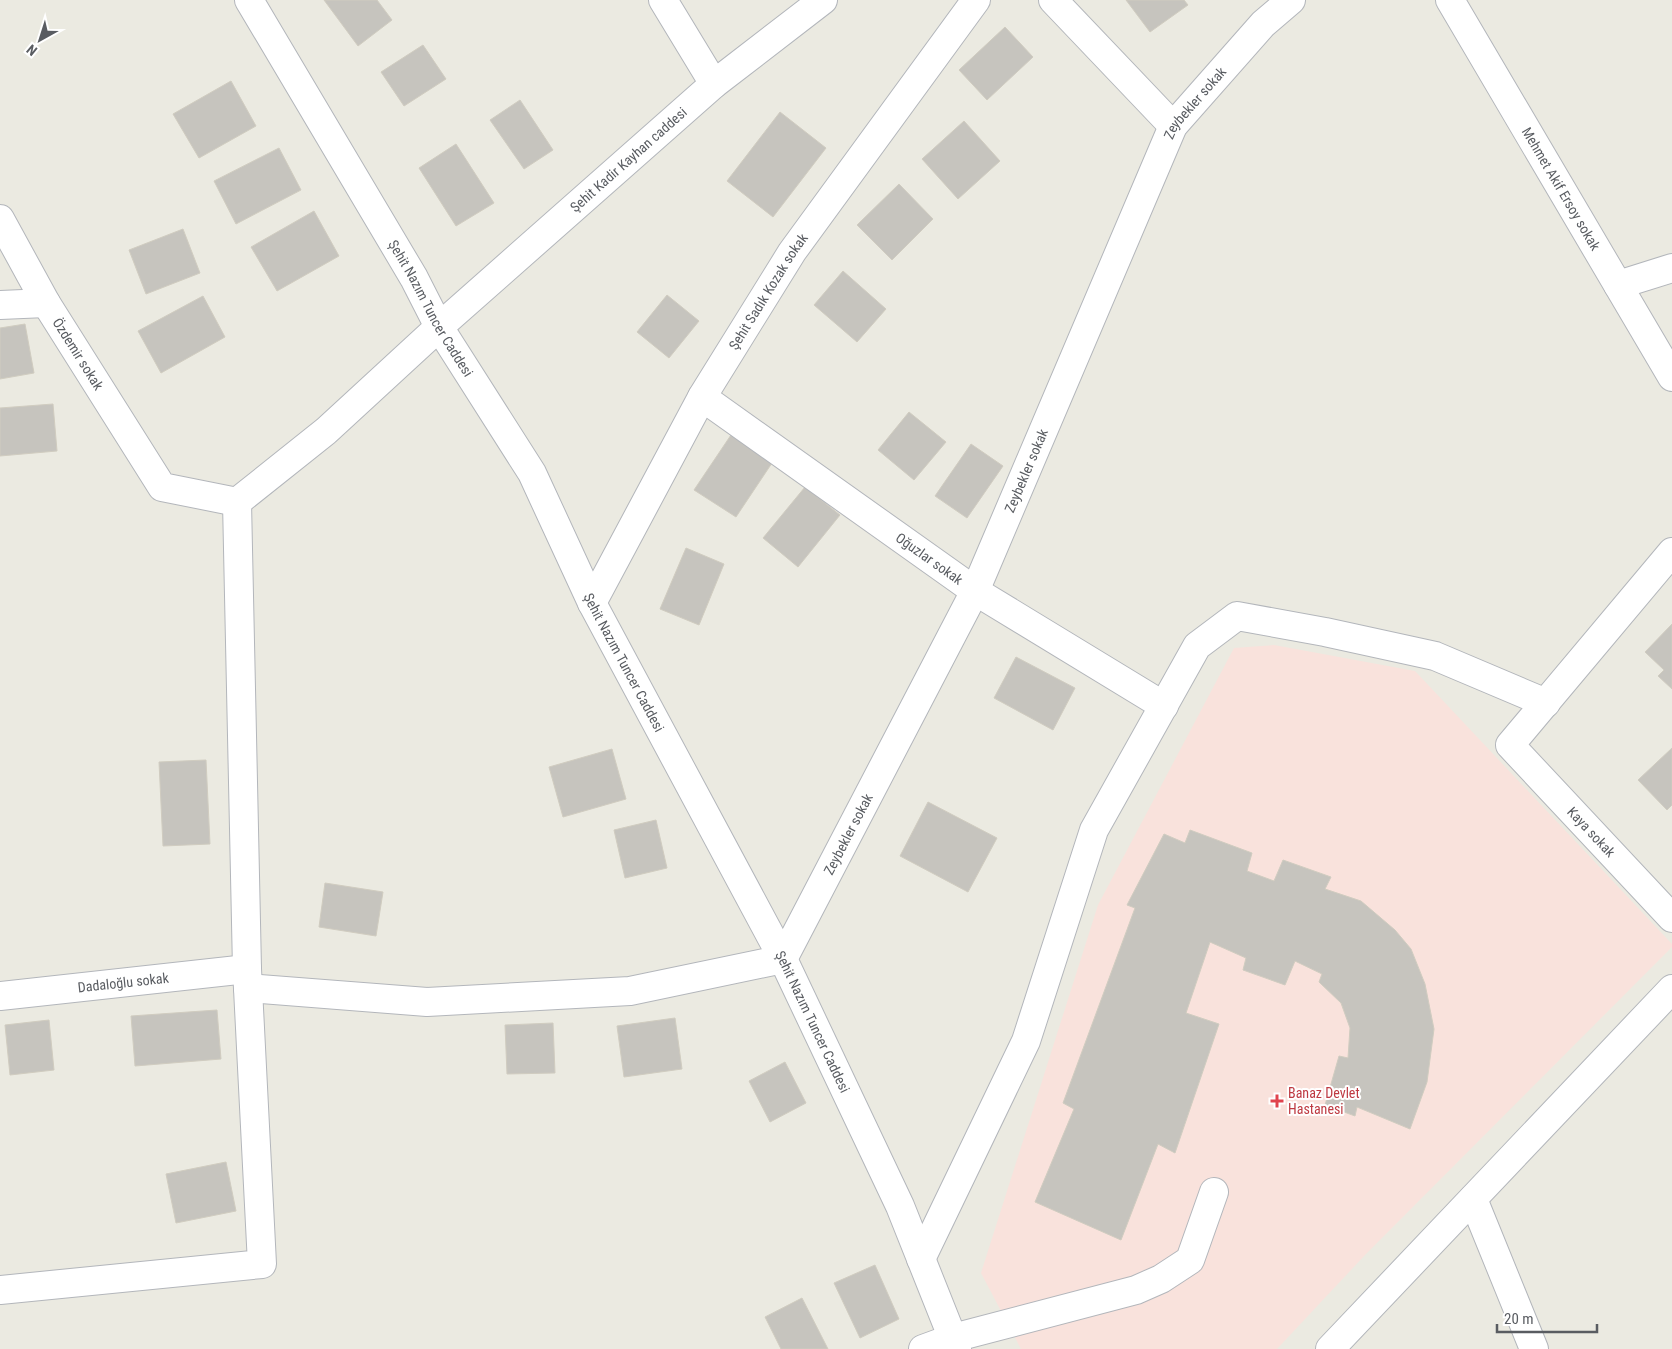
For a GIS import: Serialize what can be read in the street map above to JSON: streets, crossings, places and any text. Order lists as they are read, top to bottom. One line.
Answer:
{"streets":{"street":["Zeybekler sokak","Şehit Kadir Kayhan caddesi","Mehmet Akif Ersoy sokak","Şehit Sadık Kozak sokak","Şehit Nazım Tuncer Caddesi","Özdemir sokak","Oğuzlar sokak","Kaya sokak","Dadaloğlu sokak"]},"crossings":[["Zeybekler sokak","Şehit Nazım Tuncer Caddesi"],["Zeybekler sokak","Oğuzlar sokak"],["Zeybekler sokak","Dadaloğlu sokak"],["Şehit Kadir Kayhan caddesi","Şehit Nazım Tuncer Caddesi"],["Şehit Kadir Kayhan caddesi","Özdemir sokak"],["Şehit Sadık Kozak sokak","Şehit Nazım Tuncer Caddesi"],["Şehit Sadık Kozak sokak","Oğuzlar sokak"],["Şehit Nazım Tuncer Caddesi","Dadaloğlu sokak"]],"places":{"health":["Banaz Devlet Hastanesi"]},"scale_bar":"20 m","north":"bottom left"}
